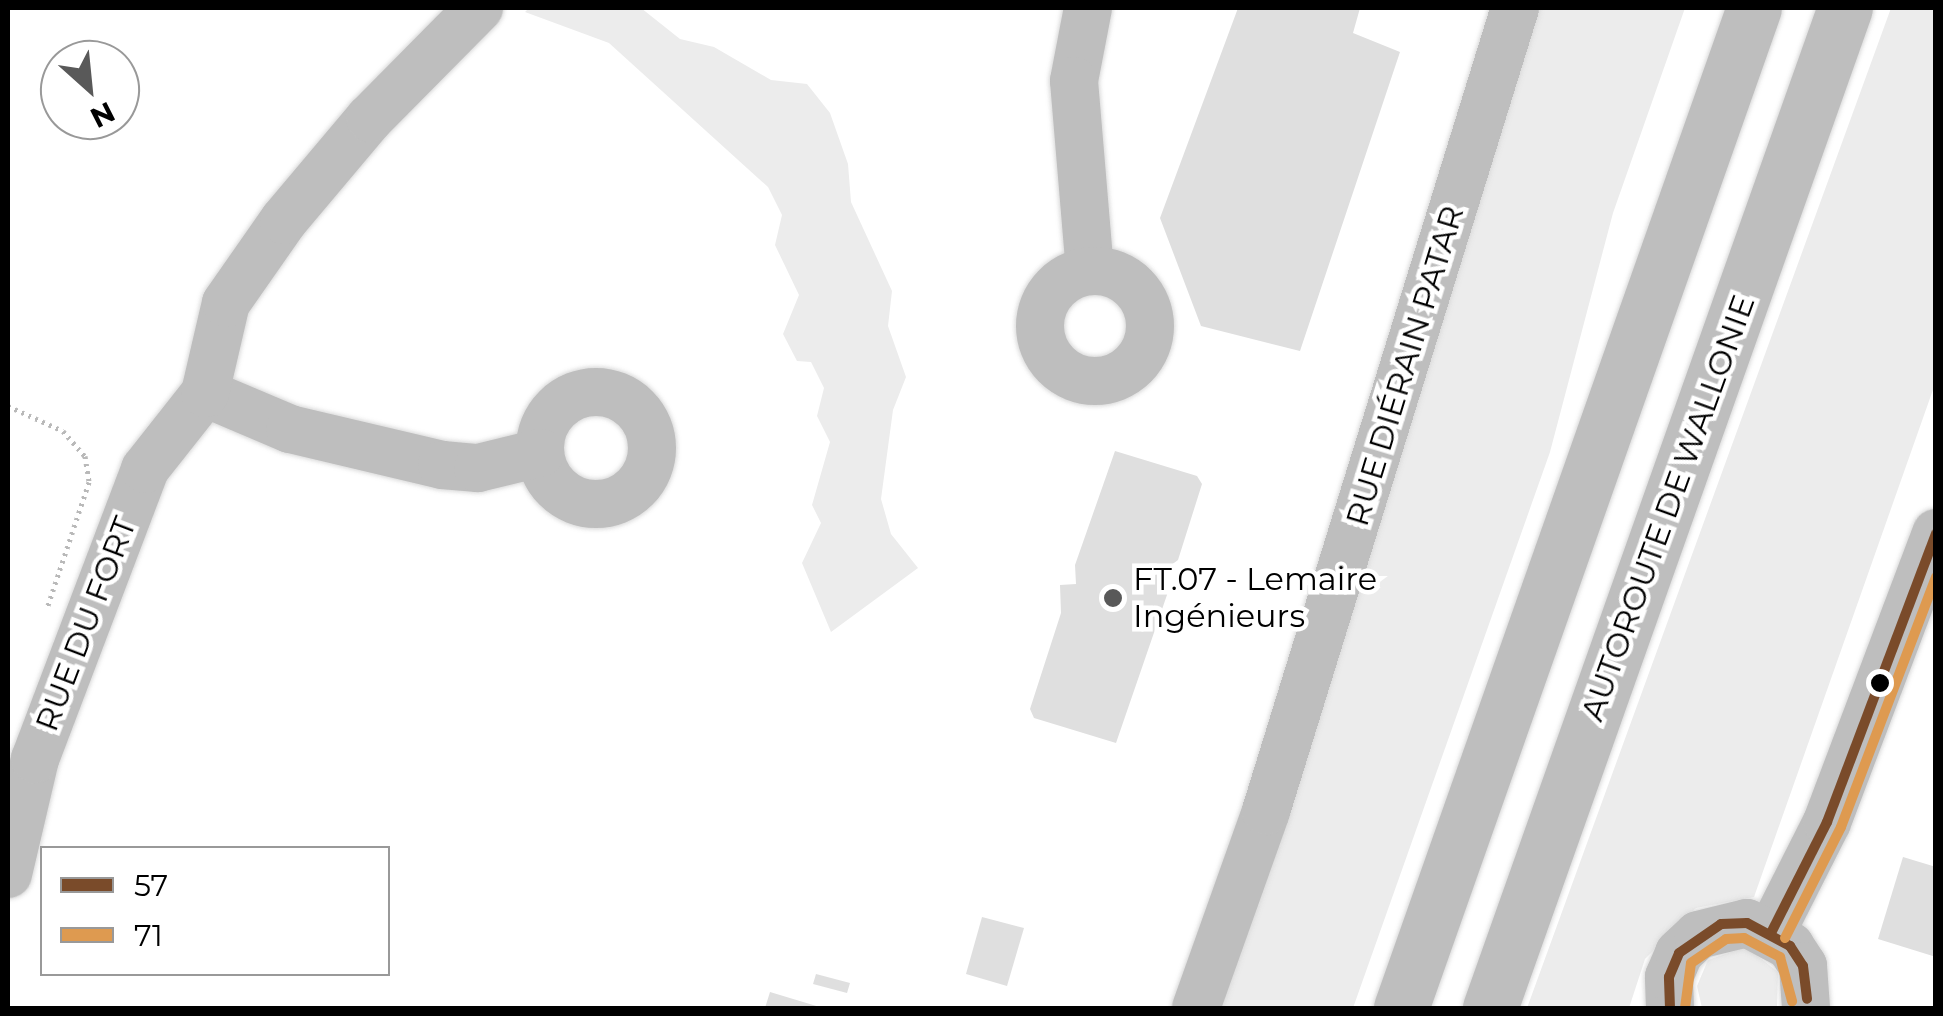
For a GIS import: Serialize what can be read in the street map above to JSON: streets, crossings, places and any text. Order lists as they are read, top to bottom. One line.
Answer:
{"streets":{"highway":["AUTOROUTE DE WALLONIE"],"street":["RUE DIÉRAIN PATAR","RUE DU FORT"]},"places":["FT.07 - Lemaire Ingénieurs"],"lines":["transit line 57","transit line 71"],"legend":["57","71"],"north":"bottom right"}
